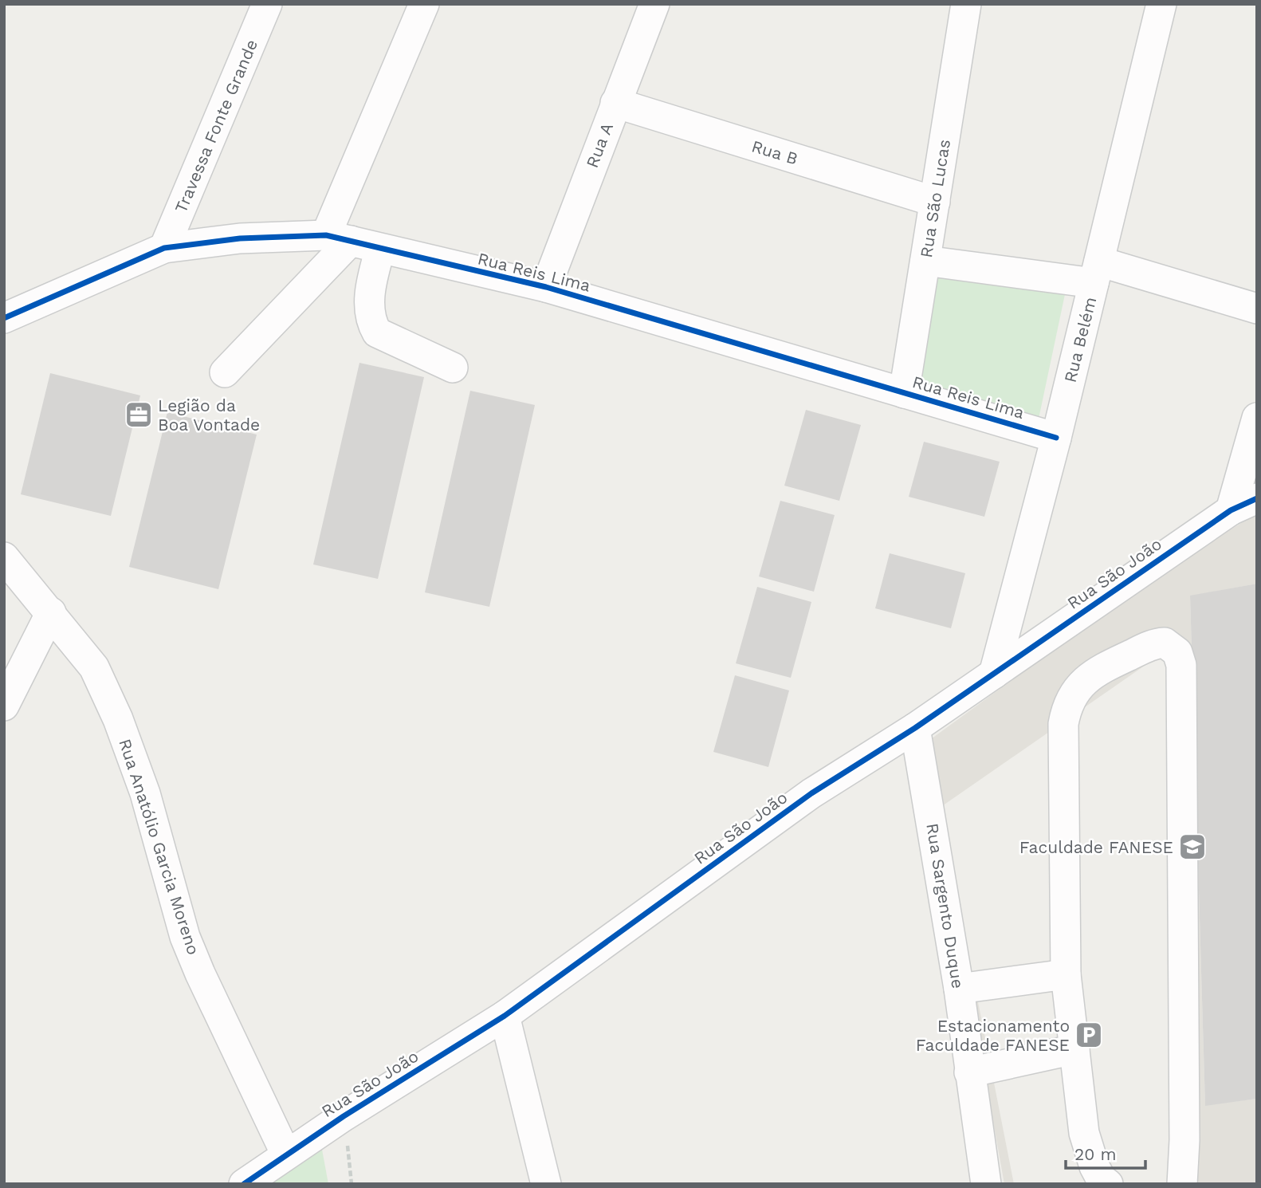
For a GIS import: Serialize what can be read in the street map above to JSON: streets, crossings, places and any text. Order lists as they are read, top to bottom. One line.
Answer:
{"streets":{"street":["Travessa Fonte Grande","Rua A","Rua B","Rua São Lucas","Rua Reis Lima","Rua Belém","Rua São João","Rua Anatólio Garcia Moreno","Rua Sargento Duque"]},"crossings":[["Travessa Fonte Grande","Rua Reis Lima"],["Rua A","Rua B"],["Rua A","Rua Reis Lima"],["Rua B","Rua São Lucas"],["Rua São Lucas","Rua Reis Lima"],["Rua Reis Lima","Rua Belém"],["Rua Belém","Rua São João"],["Rua São João","Rua Anatólio Garcia Moreno"],["Rua São João","Rua Sargento Duque"]],"places":{"office":["Legião da Boa Vontade"],"school or university":["Faculdade FANESE"],"parking":["Estacionamento Faculdade FANESE"]},"scale_bar":"20 m"}
